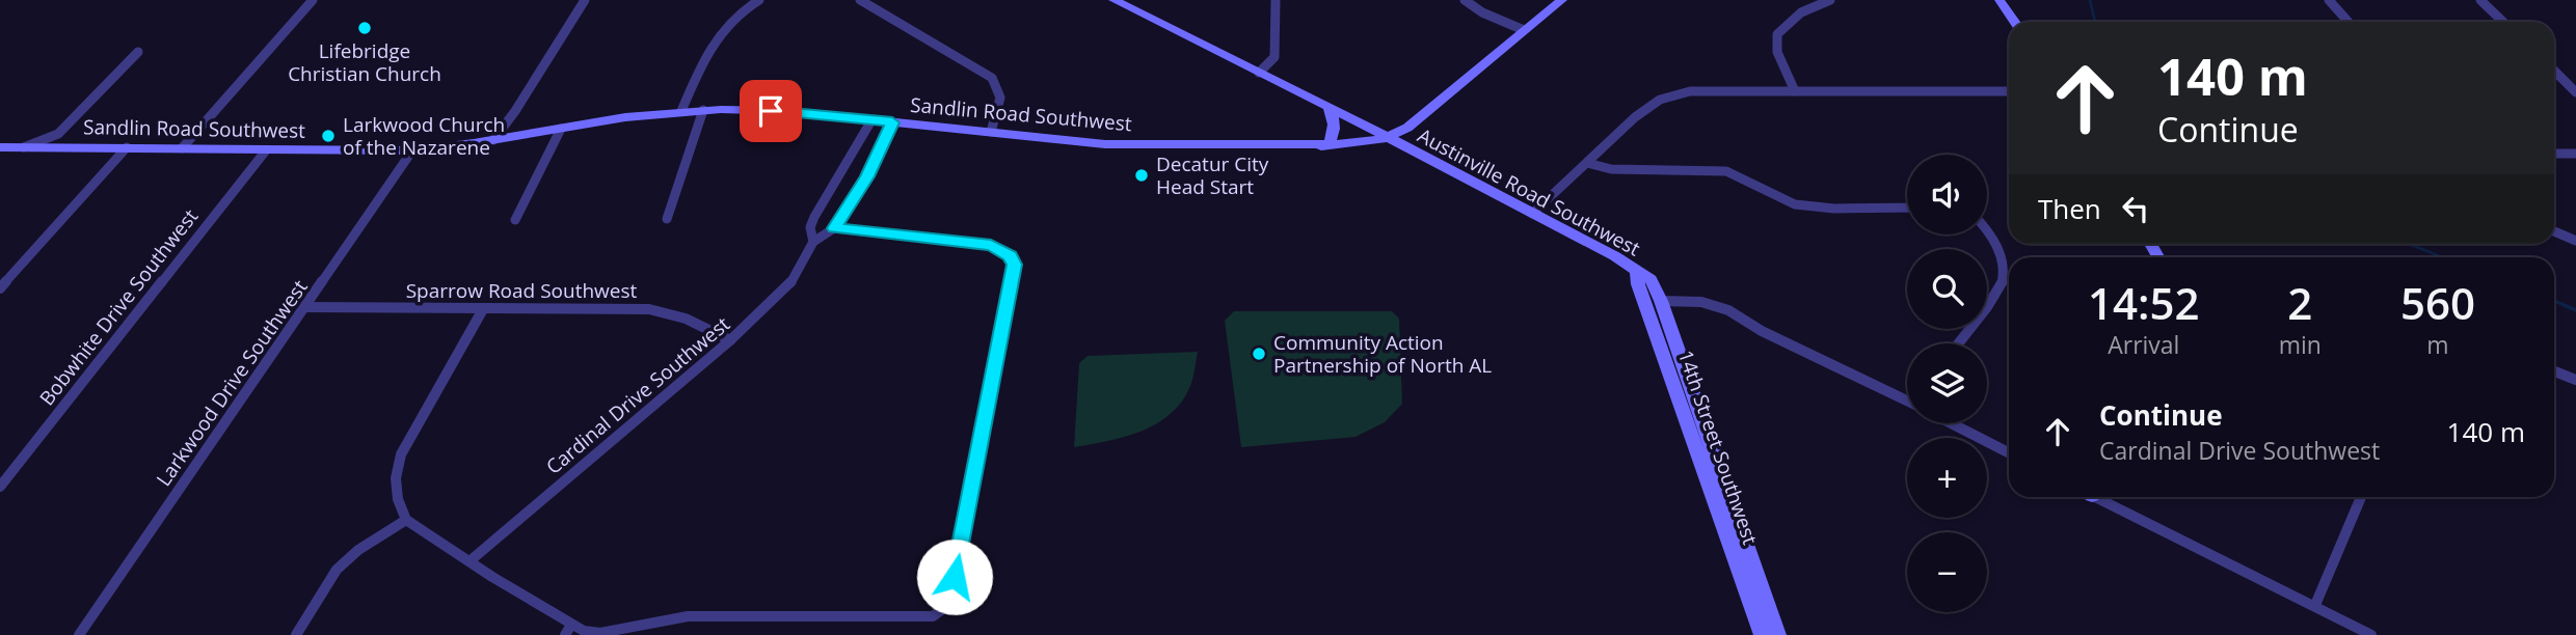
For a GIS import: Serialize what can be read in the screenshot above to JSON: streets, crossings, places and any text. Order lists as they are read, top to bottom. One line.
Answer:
{"streets":{"street":["Sandlin Road Southwest","Austinville Road Southwest","Sparrow Road Southwest","Bobwhite Drive Southwest","Larkwood Drive Southwest","Cardinal Drive Southwest","14th Street Southwest"]},"crossings":[["Sandlin Road Southwest","Austinville Road Southwest"],["Sandlin Road Southwest","Bobwhite Drive Southwest"],["Sandlin Road Southwest","Larkwood Drive Southwest"],["Sandlin Road Southwest","Cardinal Drive Southwest"],["Austinville Road Southwest","14th Street Southwest"],["Sparrow Road Southwest","Larkwood Drive Southwest"],["Sparrow Road Southwest","Cardinal Drive Southwest"]],"places":["Lifebridge Christian Church","Larkwood Church of the Nazarene","Decatur City Head Start","Community Action Partnership of North AL"],"page":{"turn":["140 m","Continue"],"map_buttons":["+","−"],"then":"Then","eta":["14:52","Arrival","2","min","560","m"],"list":[{"name":"Continue","note":"Cardinal Drive Southwest","value":"140 m"}]}}
